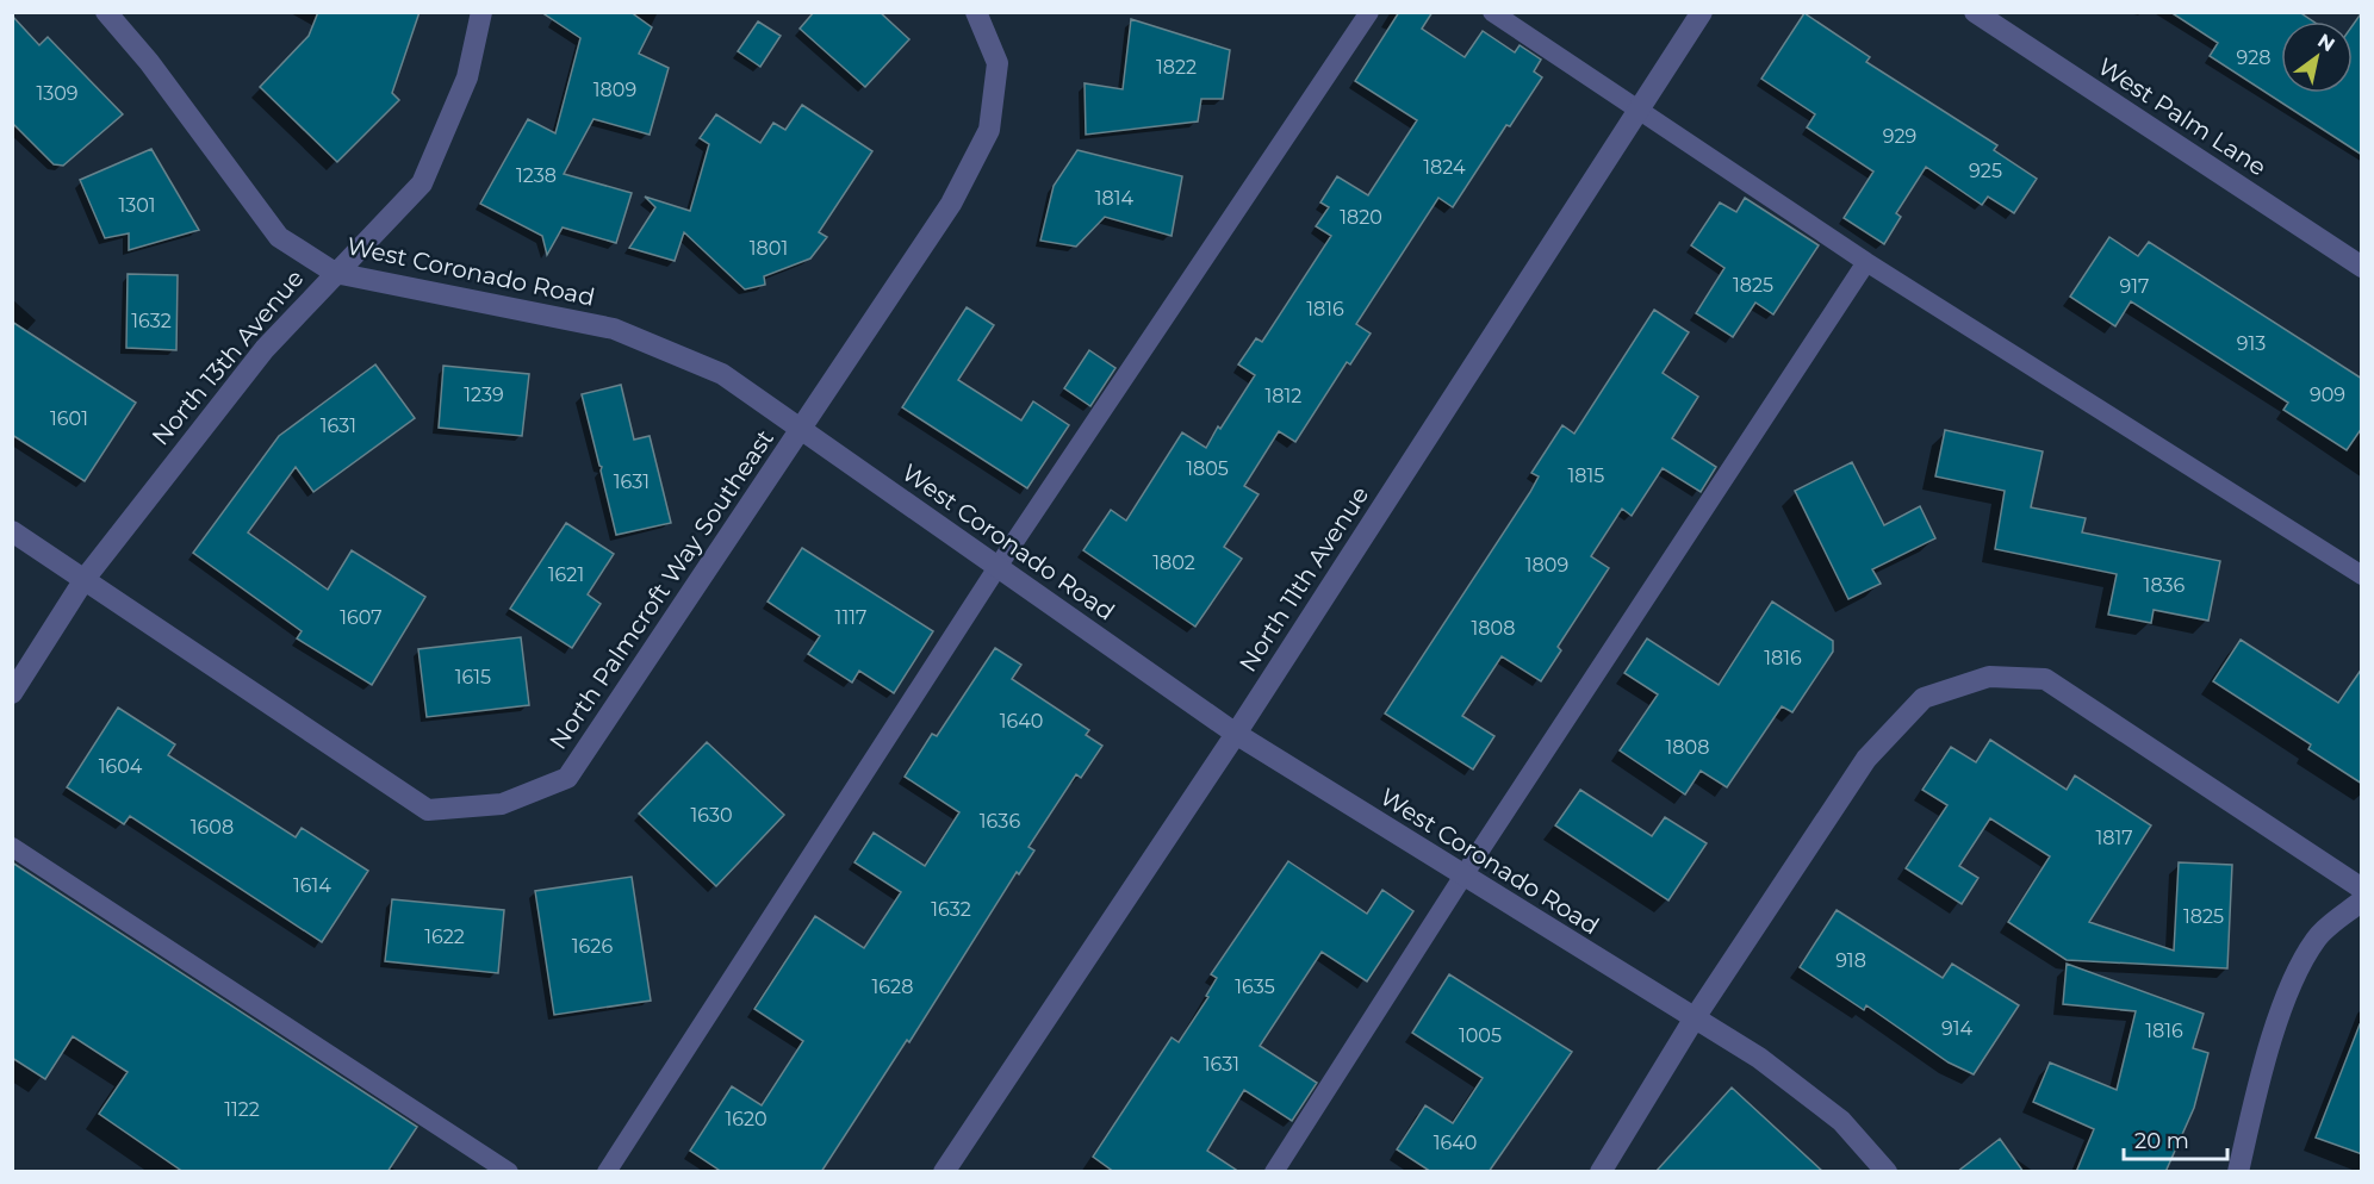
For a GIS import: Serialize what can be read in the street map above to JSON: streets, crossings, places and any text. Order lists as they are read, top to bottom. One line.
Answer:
{"streets":{"street":["West Palm Lane","West Coronado Road","North 13th Avenue","North 11th Avenue","North Palmcroft Way Southeast"]},"crossings":[["West Coronado Road","North 13th Avenue"],["West Coronado Road","North 11th Avenue"],["West Coronado Road","North Palmcroft Way Southeast"],["North 13th Avenue","North Palmcroft Way Southeast"]],"house_numbers":["928","1822","1809","1309","929","1824","925","1238","1814","1301","1820","1801","1825","917","1816","1632","913","1239","909","1812","1601","1631","1805","1815","1631","1802","1809","1621","1836","1607","1117","1808","1816","1615","1640","1808","1604","1630","1636","1608","1817","1614","1632","1825","1622","1626","918","1628","1635","914","1816","1005","1631","1122","1620","1640"],"scale_bar":"20 m","north":"top right"}
